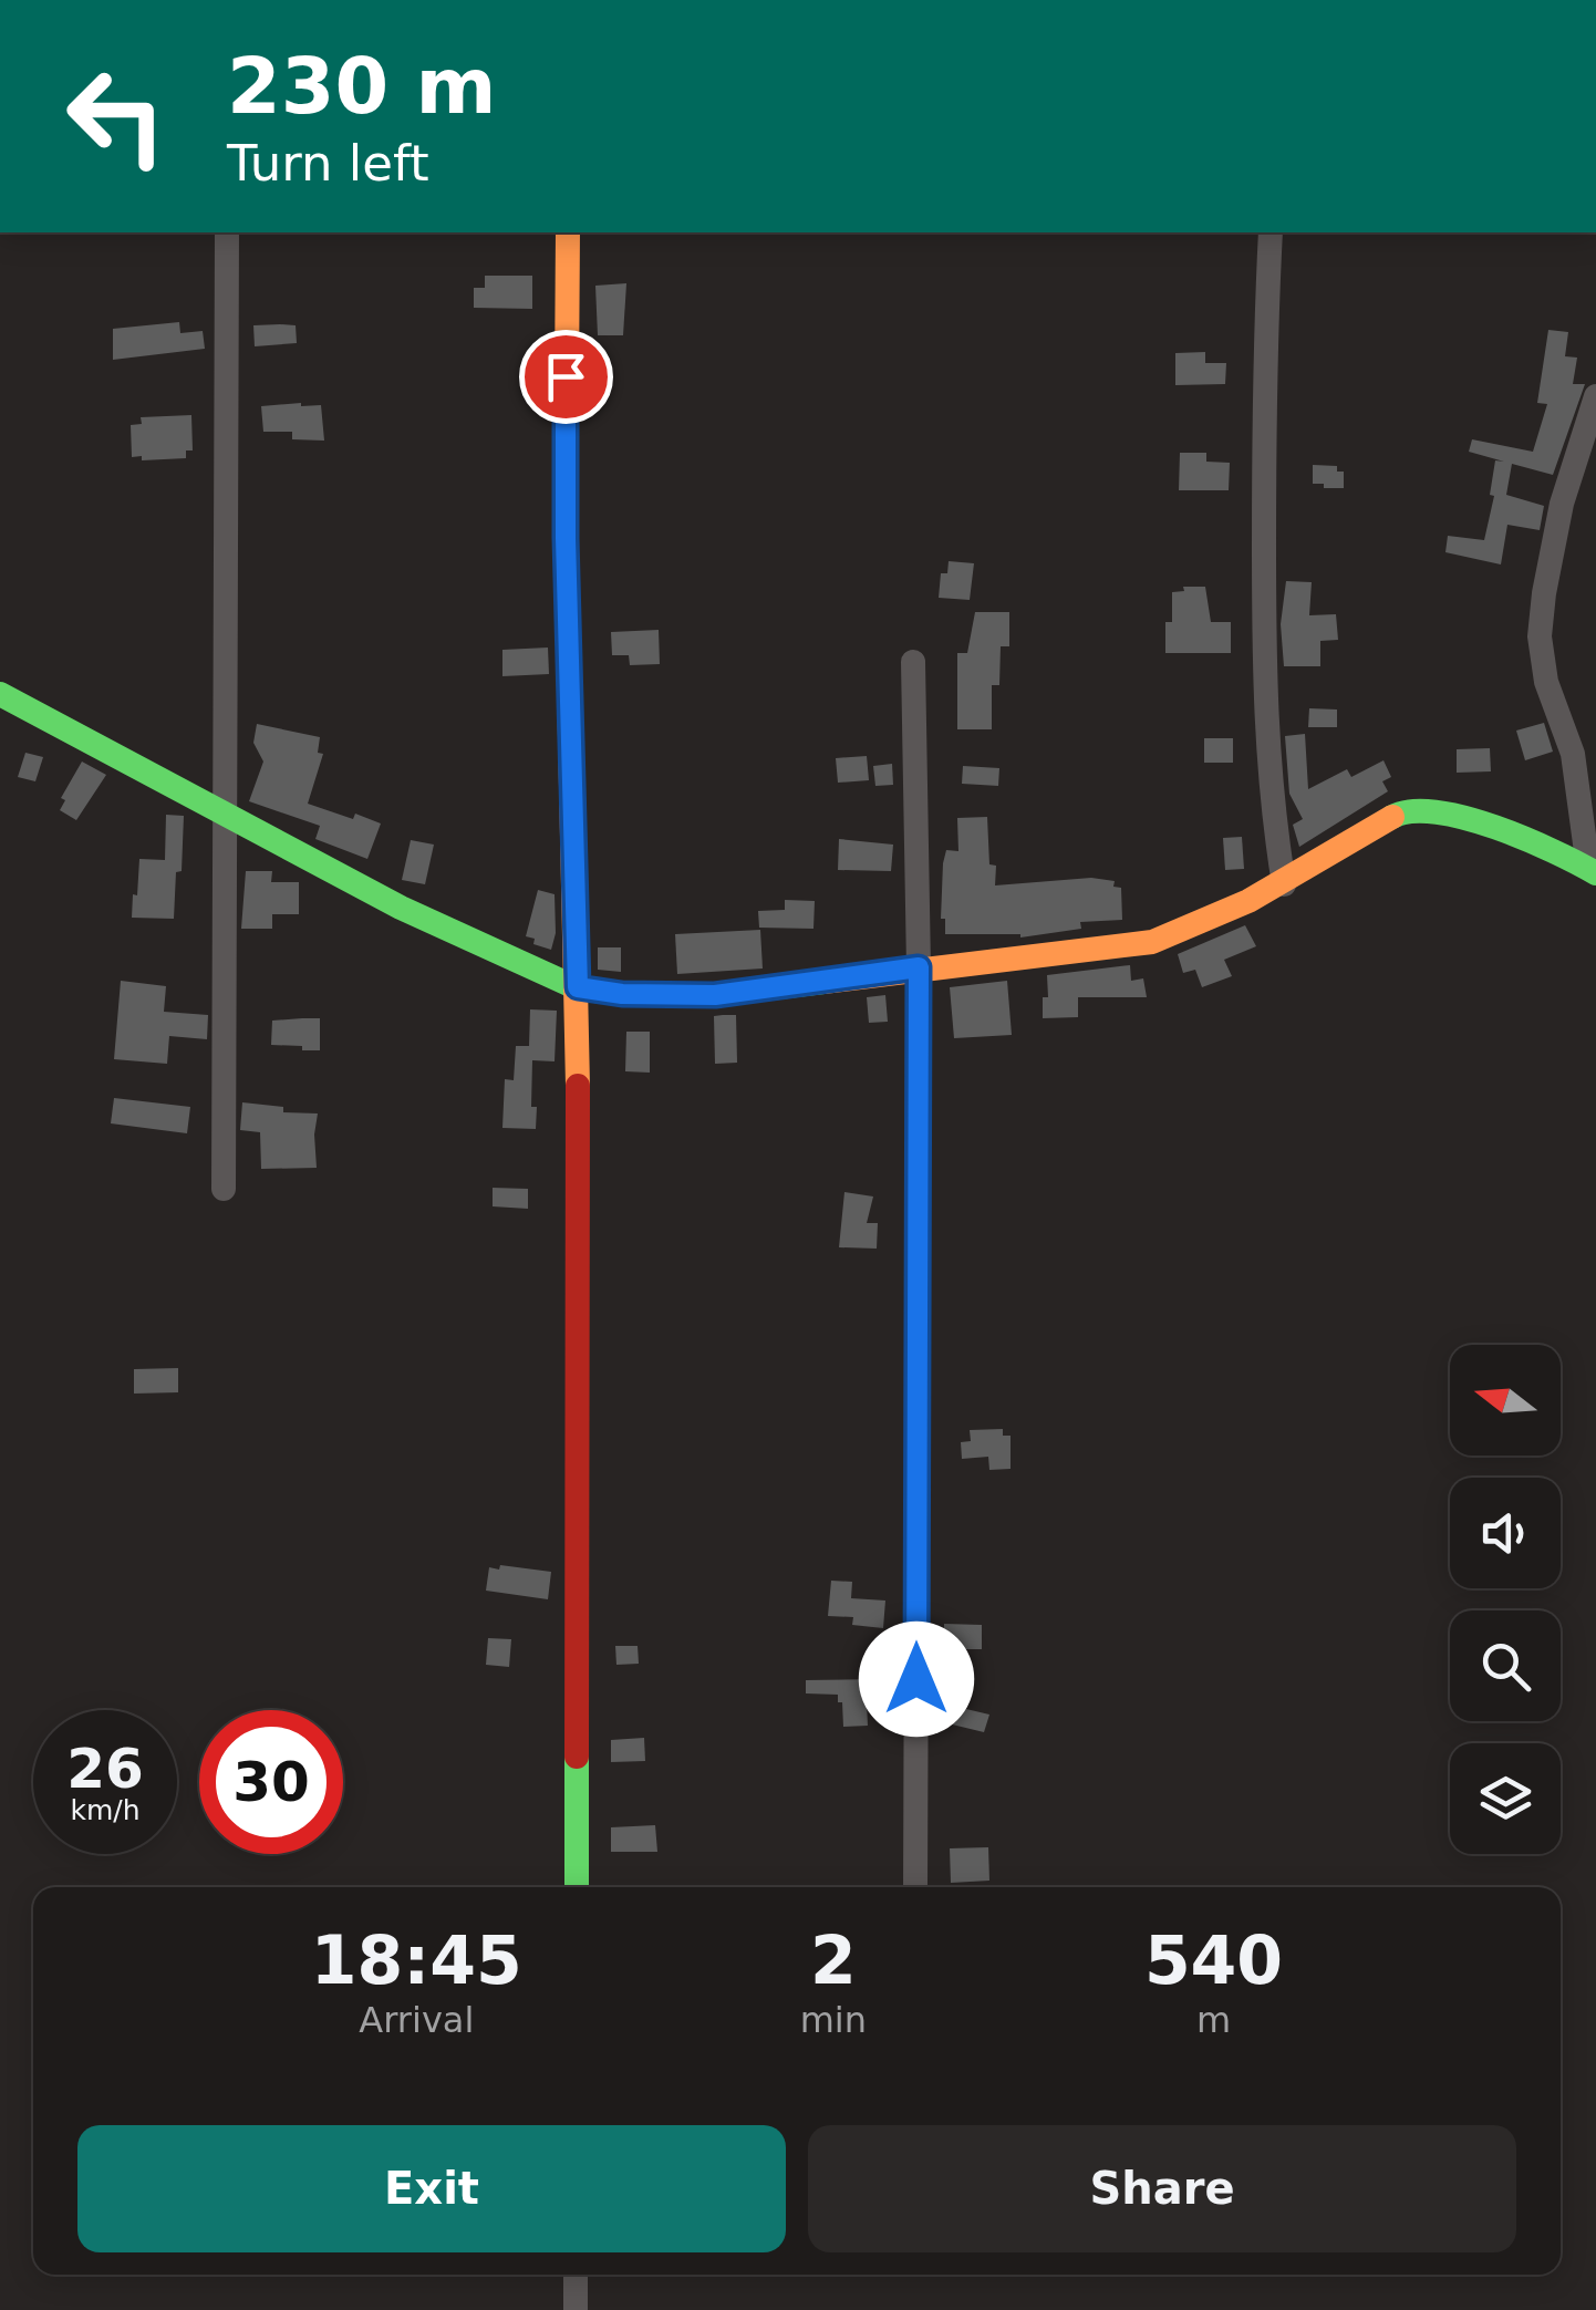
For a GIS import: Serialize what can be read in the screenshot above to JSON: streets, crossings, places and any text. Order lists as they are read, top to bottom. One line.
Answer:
{"north":"left","page":{"turn":["230 m","Turn left"],"speed":"26 km/h","limit":"30","eta":["18:45","Arrival","2","min","540","m"],"buttons":["Exit","Share"]}}
